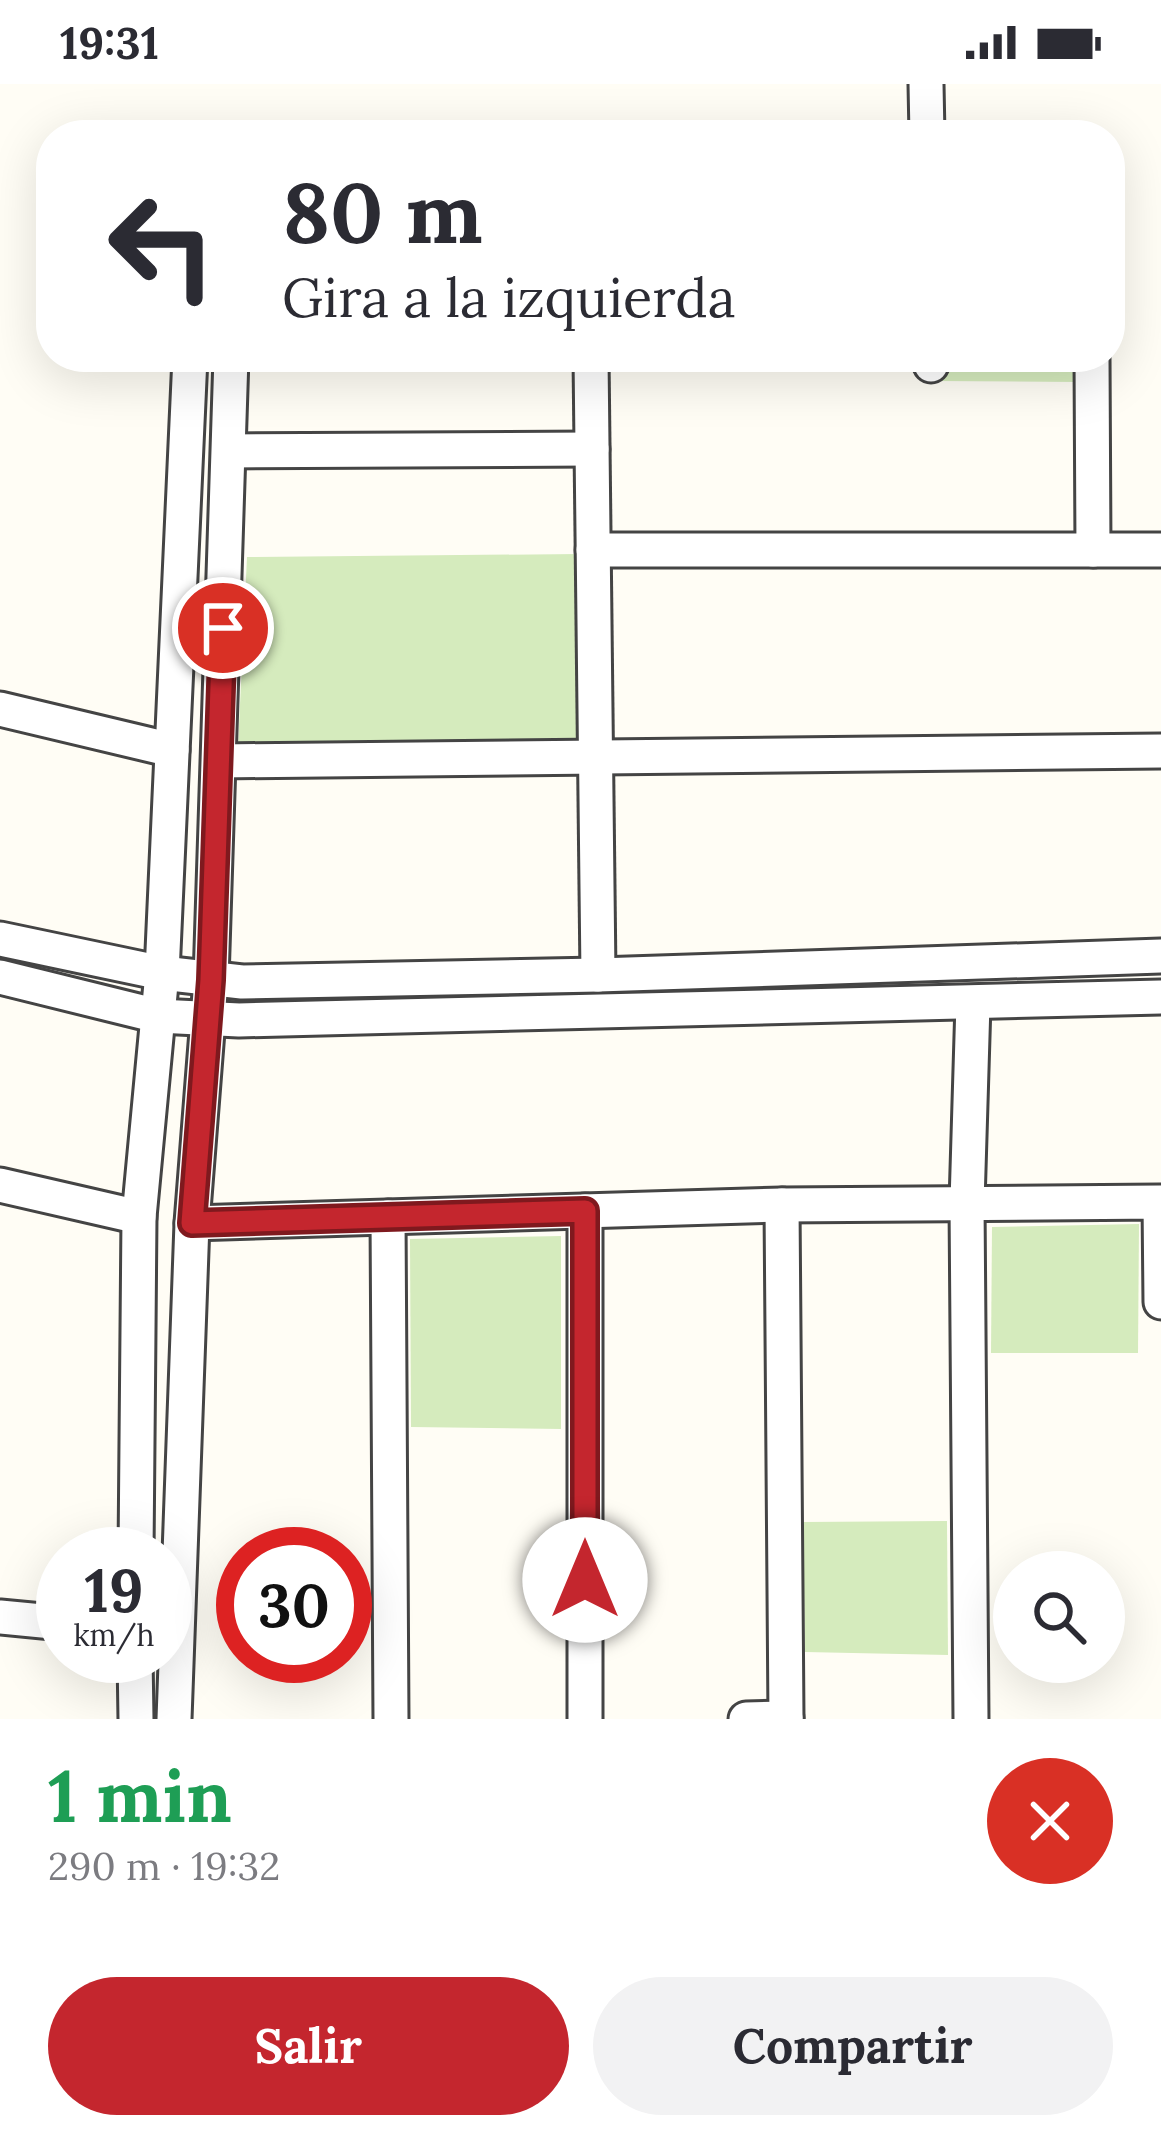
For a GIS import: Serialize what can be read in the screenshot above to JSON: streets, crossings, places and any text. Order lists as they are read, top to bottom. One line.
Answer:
{"page":{"status":"19:31","turn":["80 m","Gira a la izquierda"],"speed":"19 km/h","limit":"30","heading":["1 min","290 m · 19:32"],"buttons":["Salir","Compartir"]}}
